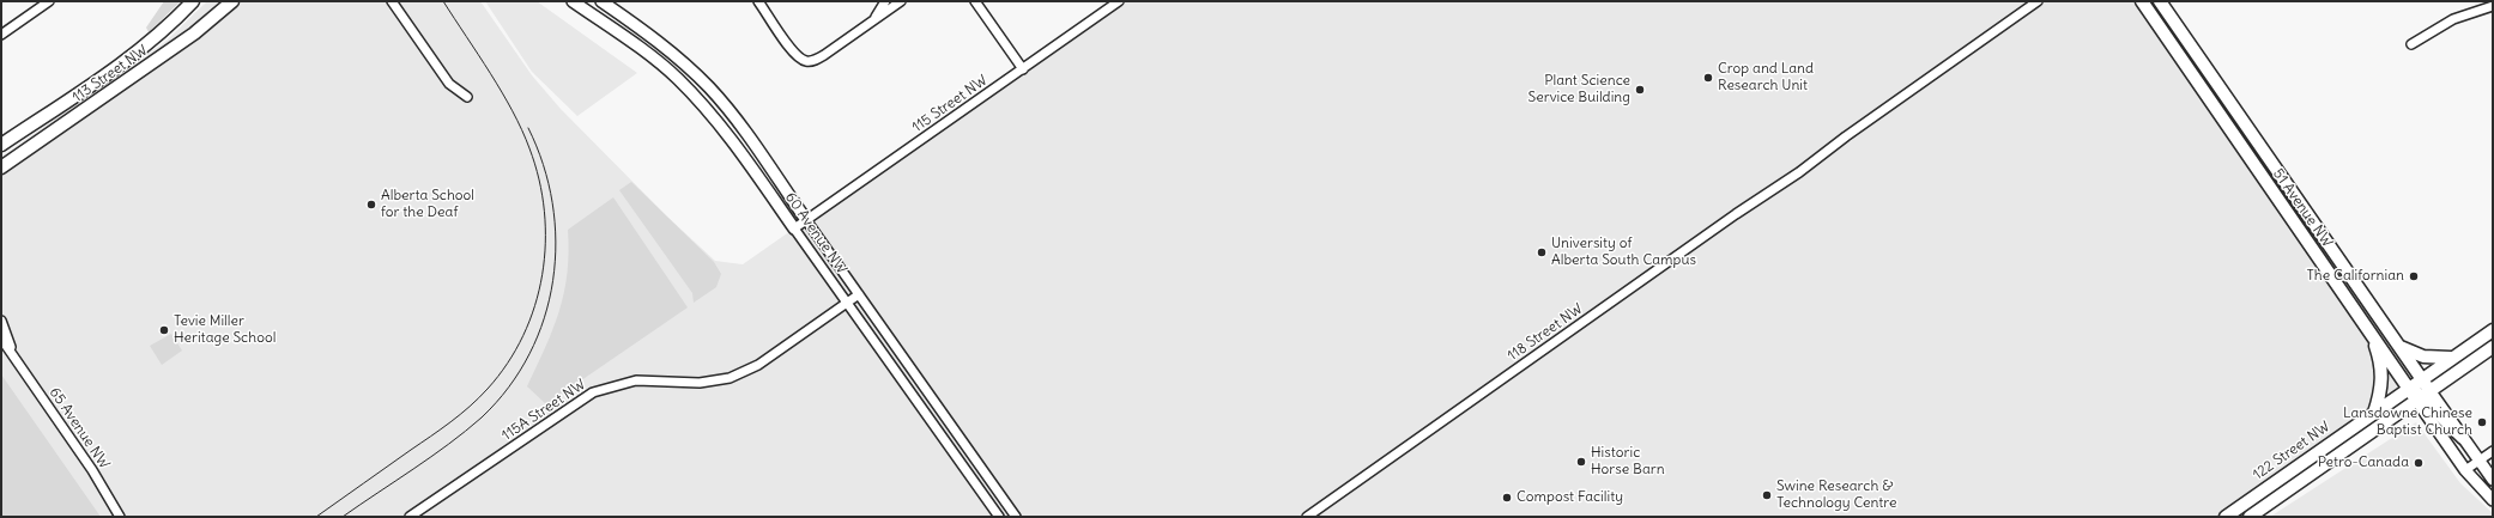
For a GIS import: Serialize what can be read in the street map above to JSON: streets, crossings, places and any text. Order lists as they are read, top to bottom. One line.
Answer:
{"streets":{"main road":["113 Street NW","51 Avenue NW","122 Street NW"],"street":["115 Street NW","60 Avenue NW","118 Street NW","115A Street NW","65 Avenue NW"]},"crossings":[["115 Street NW","60 Avenue NW"],["51 Avenue NW","122 Street NW"],["60 Avenue NW","115A Street NW"]],"places":["Crop and Land Research Unit","Plant Science Service Building","Alberta School for the Deaf","University of Alberta South Campus","The Californian","Tevie Miller Heritage School","Lansdowne Chinese Baptist Church","Historic Horse Barn","Petro-Canada","Swine Research & Technology Centre","Compost Facility"]}
